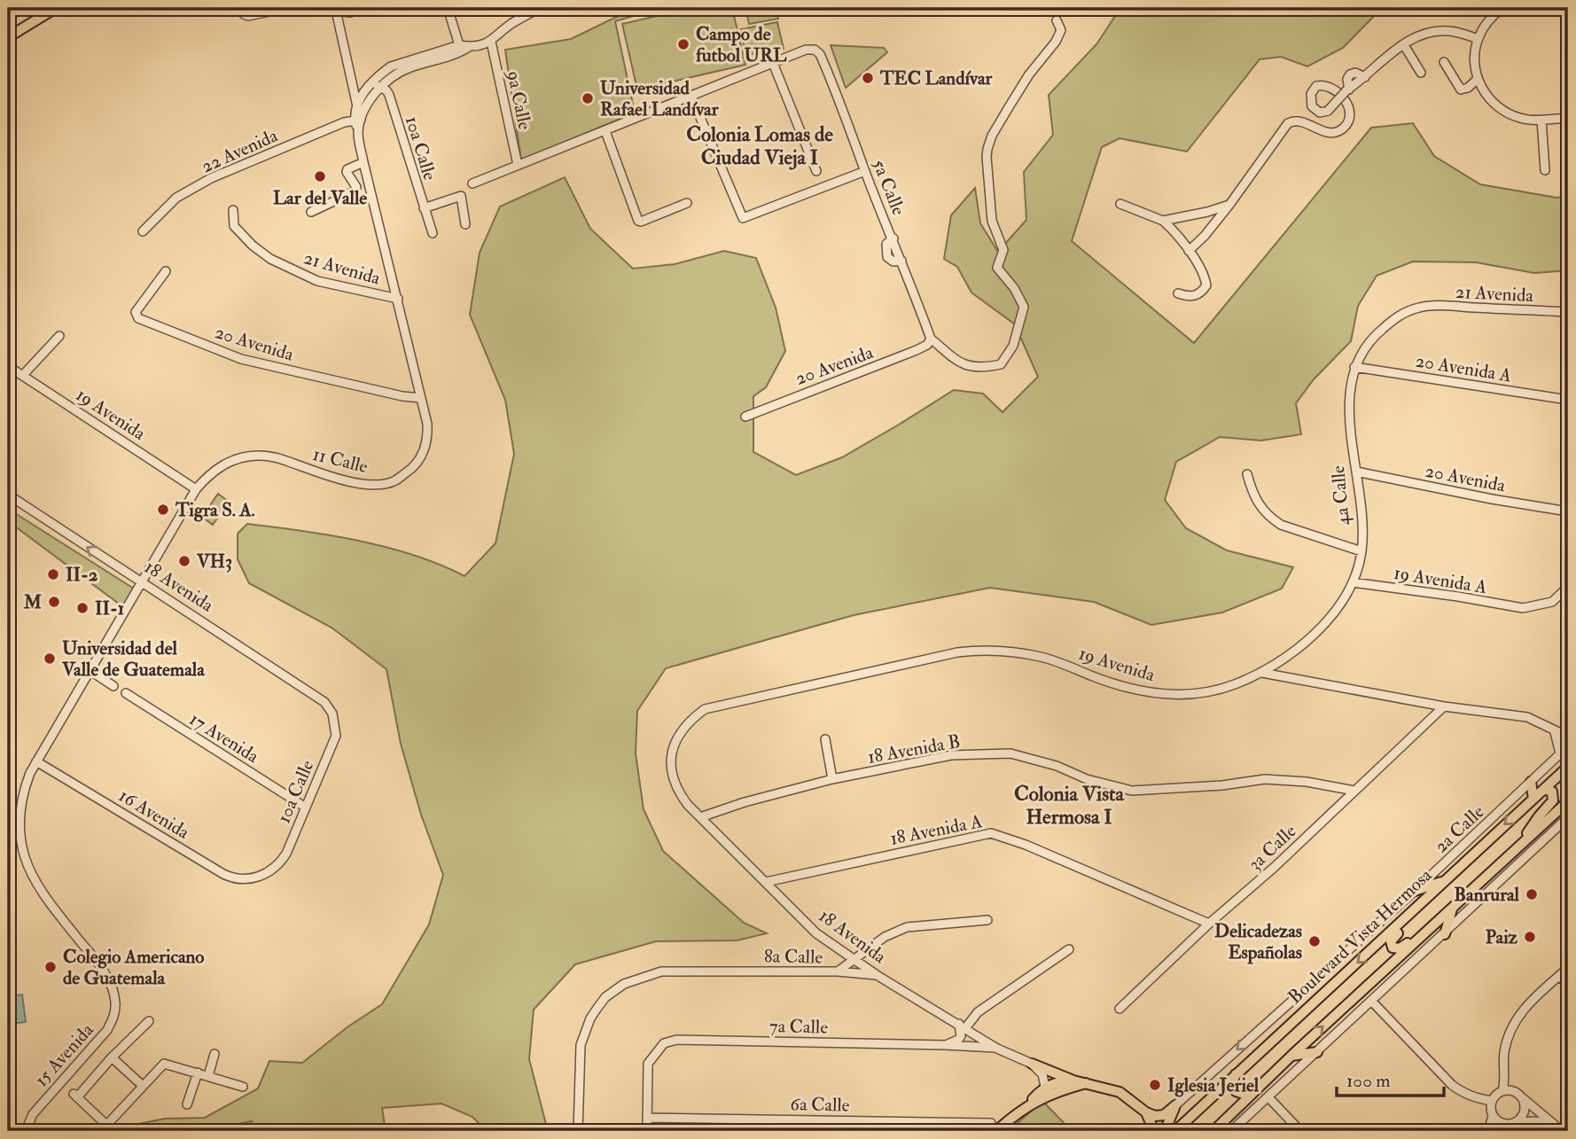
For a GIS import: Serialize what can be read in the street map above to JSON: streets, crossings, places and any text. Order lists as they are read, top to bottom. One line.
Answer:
{"streets":{"main road":["Boulevard Vista Hermosa"],"street":["9a Calle","10a Calle","22 Avenida","5a Calle","21 Avenida","20 Avenida","20 Avenida A","19 Avenida","11 Calle","4a Calle","19 Avenida A","18 Avenida","17 Avenida","18 Avenida B","16 Avenida","2a Calle","18 Avenida A","3a Calle","8a Calle","7a Calle","15 Avenida","6a Calle"]},"crossings":[["10a Calle","18 Avenida"],["10a Calle","17 Avenida"],["10a Calle","16 Avenida"],["22 Avenida","11 Calle"],["5a Calle","20 Avenida"],["21 Avenida","11 Calle"],["21 Avenida","4a Calle"],["20 Avenida","11 Calle"],["20 Avenida","4a Calle"],["20 Avenida A","4a Calle"],["19 Avenida","11 Calle"],["19 Avenida","4a Calle"],["19 Avenida","18 Avenida"],["11 Calle","18 Avenida"],["11 Calle","16 Avenida"],["11 Calle","15 Avenida"],["4a Calle","19 Avenida A"],["18 Avenida","18 Avenida B"],["18 Avenida","18 Avenida A"],["18 Avenida","8a Calle"],["18 Avenida","7a Calle"],["18 Avenida B","3a Calle"],["18 Avenida A","3a Calle"],["7a Calle","6a Calle"]],"districts":["Colonia Lomas de Ciudad Vieja I","Colonia Vista Hermosa I"],"places":["Campo de futbol URL","TEC Landívar","Universidad Rafael Landívar","Lar del Valle","Tigra S. A.","VH3","II-2","M","II-1","Universidad del Valle de Guatemala","Banrural","Paiz","Delicadezas Españolas","Colegio Americano de Guatemala","Iglesia Jeriel"],"scale_bar":"100 m"}
